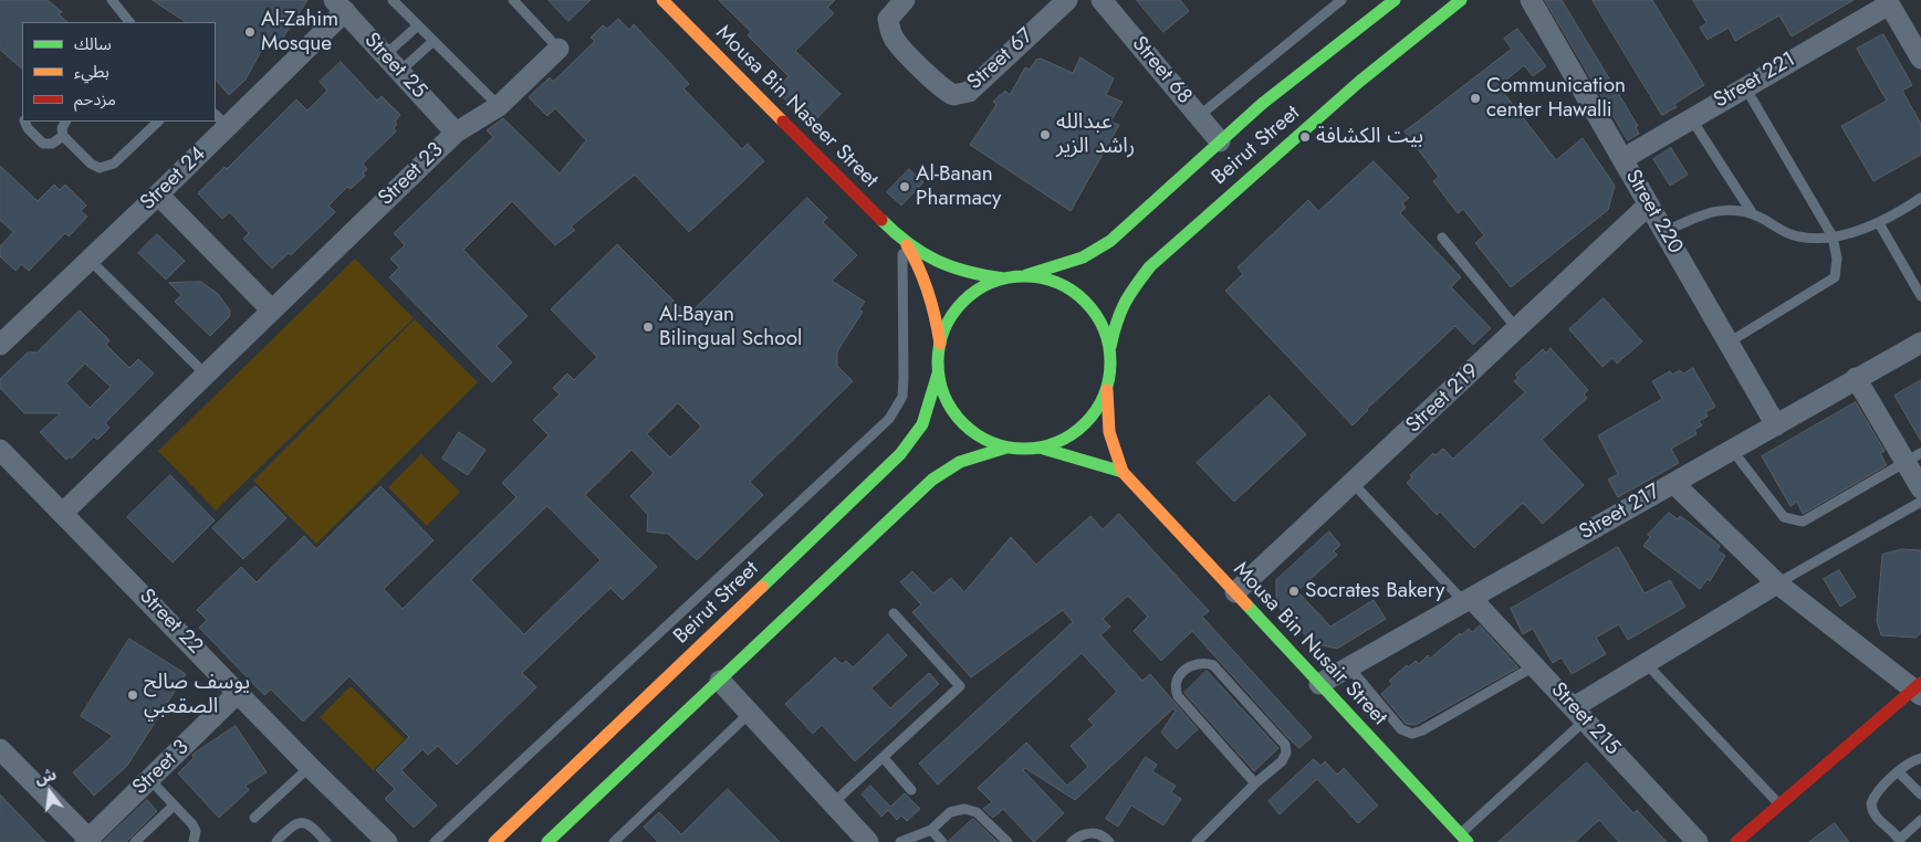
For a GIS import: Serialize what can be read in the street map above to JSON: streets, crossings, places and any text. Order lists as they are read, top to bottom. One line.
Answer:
{"streets":{"main road":["Mousa Bin Naseer Street","Beirut Street","Mousa Bin Nusair Street"],"street":["Street 67","Street 25","Street 68","Street 221","Street 23","Street 24","Street 220","Street 219","Street 217","Street 22","Street 215","Street 3"]},"crossings":[["Street 25","Street 23"],["Street 25","Street 24"],["Street 68","Beirut Street"],["Street 221","Street 220"],["Mousa Bin Naseer Street","Beirut Street"],["Mousa Bin Naseer Street","Mousa Bin Nusair Street"],["Beirut Street","Mousa Bin Nusair Street"],["Street 23","Street 22"],["Street 220","Street 219"],["Street 220","Street 217"],["Street 219","Mousa Bin Nusair Street"],["Street 217","Mousa Bin Nusair Street"],["Street 217","Street 215"],["Street 22","Street 3"]],"places":["Al-Zahim Mosque","Communication center Hawalli","عبدالله راشد الزير","بيت الكشافة","Al-Banan Pharmacy","Al-Bayan Bilingual School","Socrates Bakery","يوسف صالح الصقعبي"],"legend":["سالك","بطيء","مزدحم"],"north":"top"}
